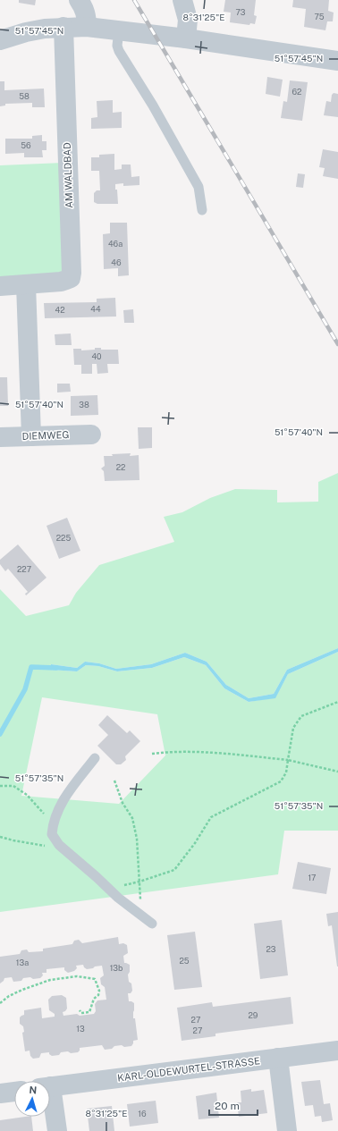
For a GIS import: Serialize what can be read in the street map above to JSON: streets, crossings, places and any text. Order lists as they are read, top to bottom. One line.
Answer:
{"streets":{"street":["AM WALDBAD","DIEMWEG","KARL-OLDEWURTEL-STRASSE"]},"house_numbers":["73","75","62","58","56","46a","46","44","42","40","38","22","225","227","17","23","25","13a","13b","29","27","13","27","16"],"scale_bar":"20 m","north":"top","coordinates":["8°31'25\"E","51°57'45\"N","51°57'40\"N","51°57'35\"N"]}
